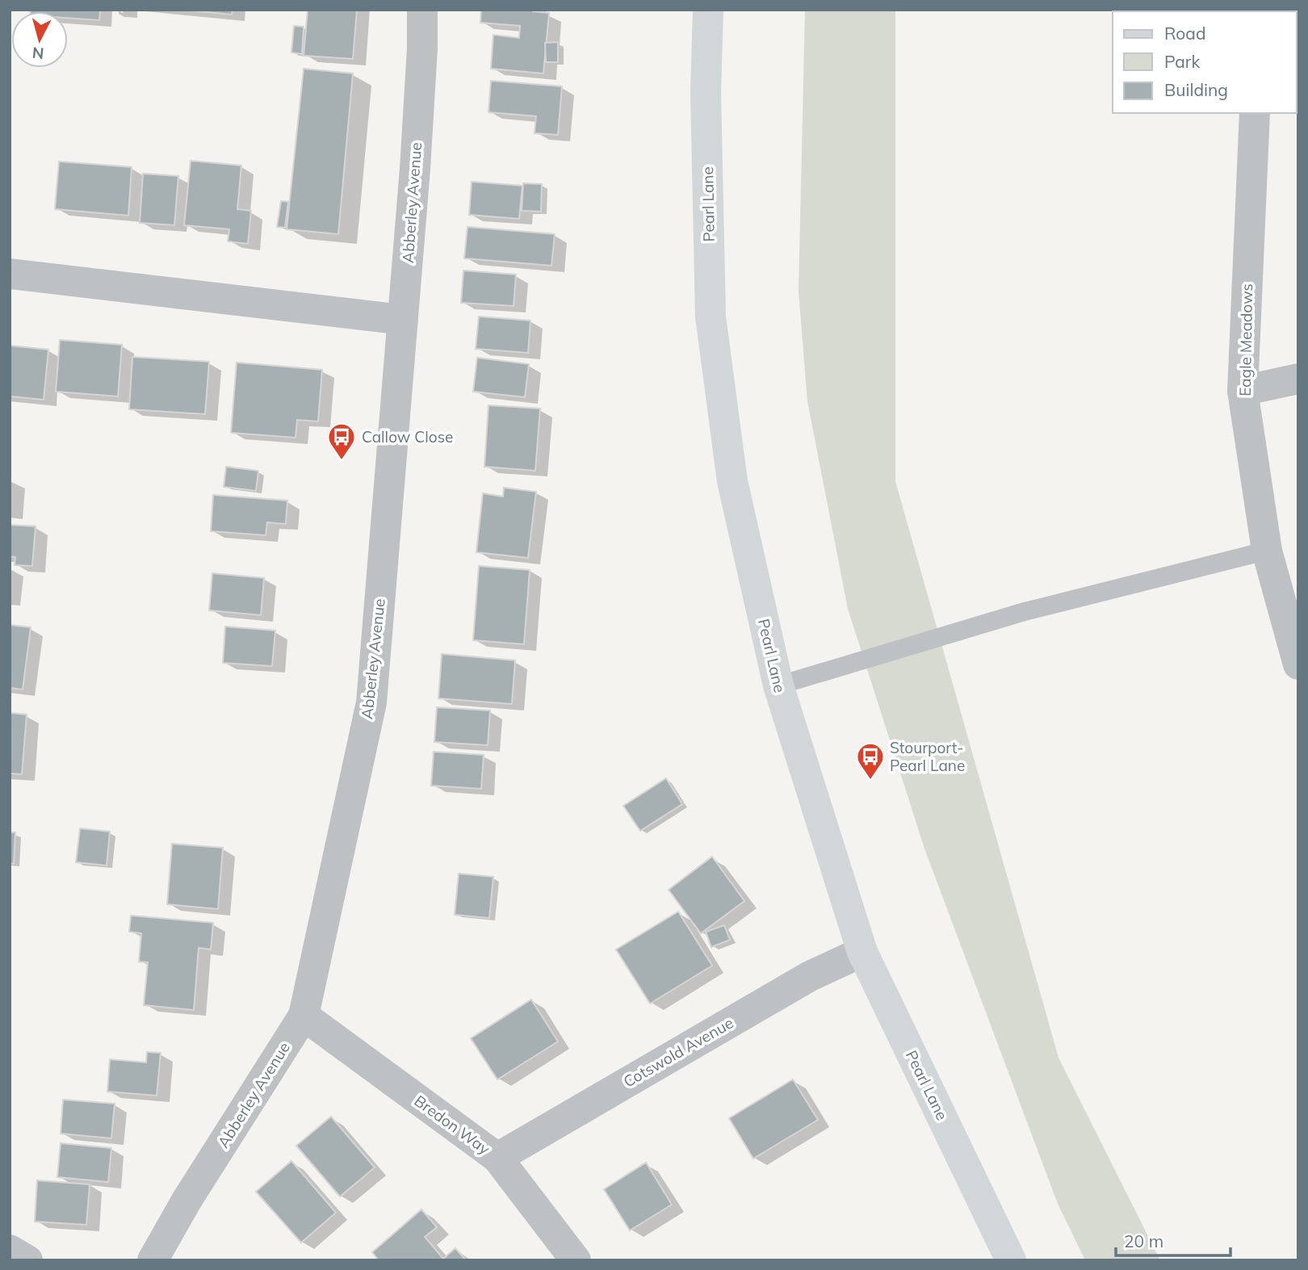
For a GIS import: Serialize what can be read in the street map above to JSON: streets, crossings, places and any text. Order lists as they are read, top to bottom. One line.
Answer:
{"streets":{"main road":["Pearl Lane"],"street":["Abberley Avenue","Eagle Meadows","Cotswold Avenue","Bredon Way"]},"crossings":[["Abberley Avenue","Bredon Way"],["Pearl Lane","Cotswold Avenue"],["Cotswold Avenue","Bredon Way"]],"places":{"bus stop":["Callow Close","Stourport- Pearl Lane"]},"legend":["Road","Park","Building"],"scale_bar":"20 m","north":"bottom"}
